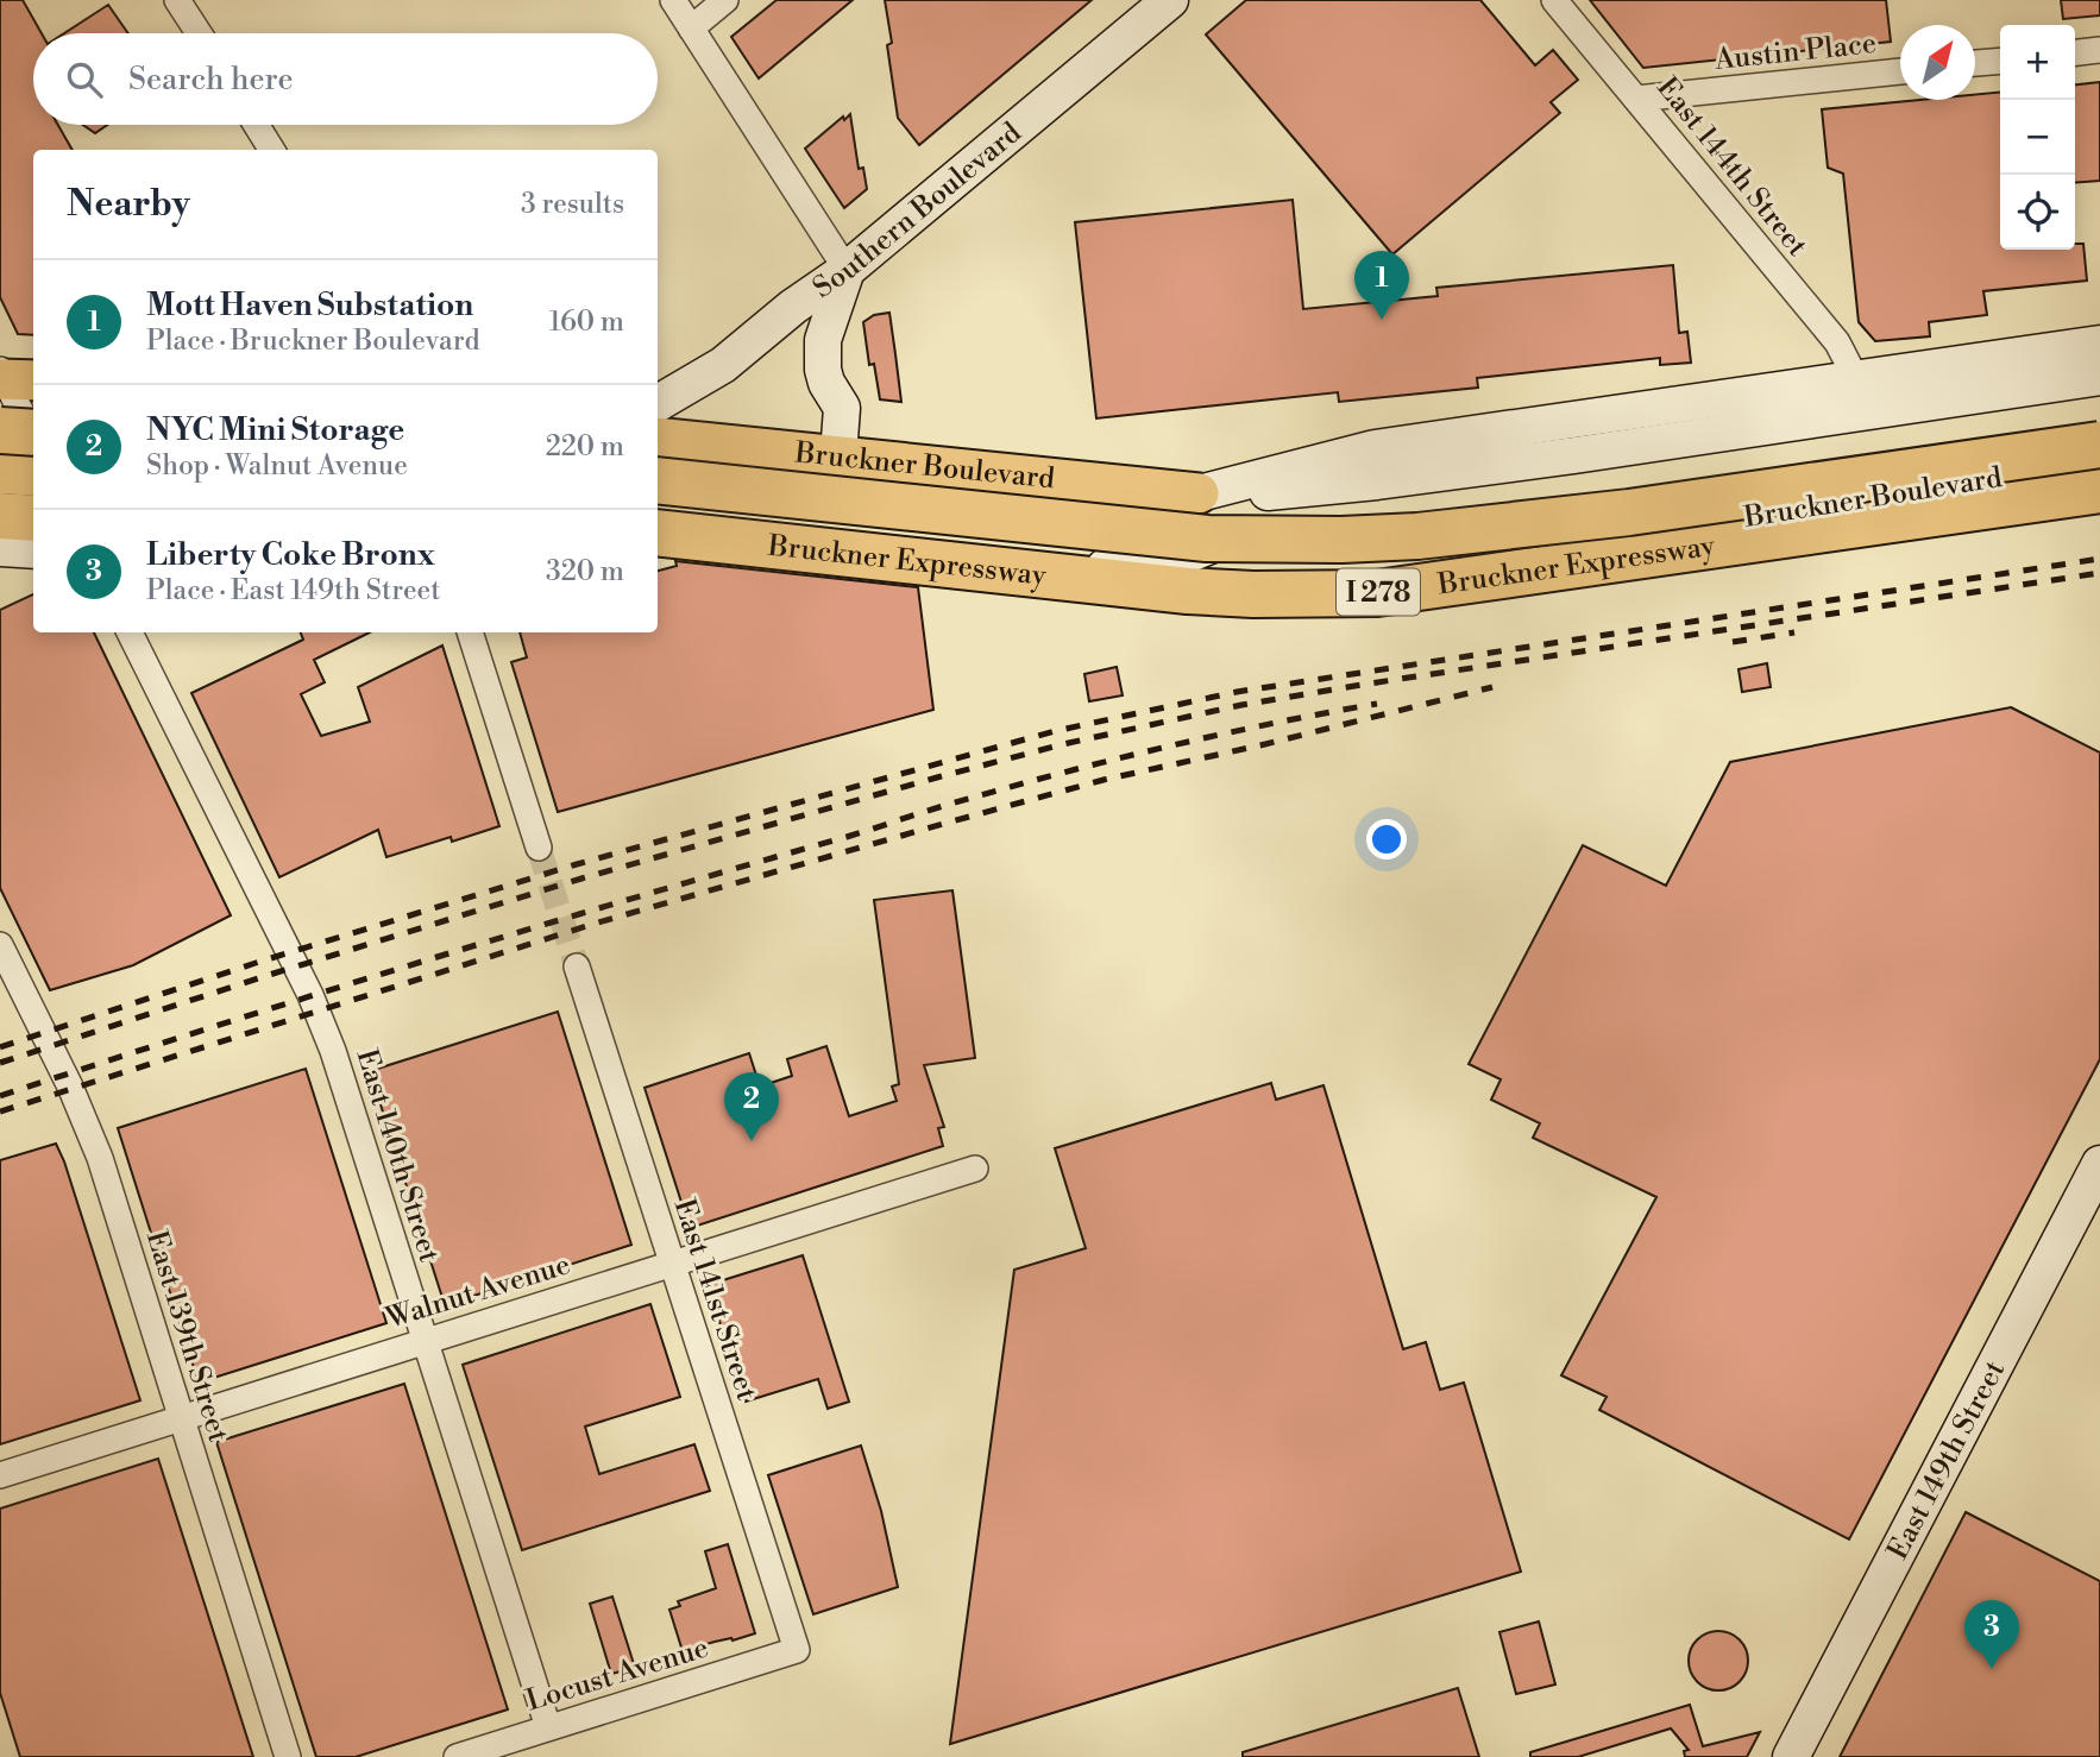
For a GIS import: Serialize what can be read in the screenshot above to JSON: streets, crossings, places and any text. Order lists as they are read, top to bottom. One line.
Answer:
{"streets":{"highway":["Bruckner Expressway","I 278"],"main road":["Southern Boulevard","Bruckner Boulevard","East 149th Street"],"street":["Austin Place","East 144th Street","East 140th Street","Walnut Avenue","East 141st Street","East 139th Street","Locust Avenue"]},"crossings":[["Austin Place","East 144th Street"],["East 144th Street","Bruckner Boulevard"],["East 140th Street","Walnut Avenue"],["East 140th Street","Locust Avenue"],["Walnut Avenue","East 141st Street"],["Walnut Avenue","East 139th Street"],["East 141st Street","Locust Avenue"]],"north":"top right","page":{"map_buttons":["+","−"],"search":"Search here","heading":["Nearby","3 results"],"pins":["1","2","3"],"list":[{"mark":"1","name":"Mott Haven Substation","note":"Place · Bruckner Boulevard","value":"160 m"},{"mark":"2","name":"NYC Mini Storage","note":"Shop · Walnut Avenue","value":"220 m"},{"mark":"3","name":"Liberty Coke Bronx","note":"Place · East 149th Street","value":"320 m"}]}}
